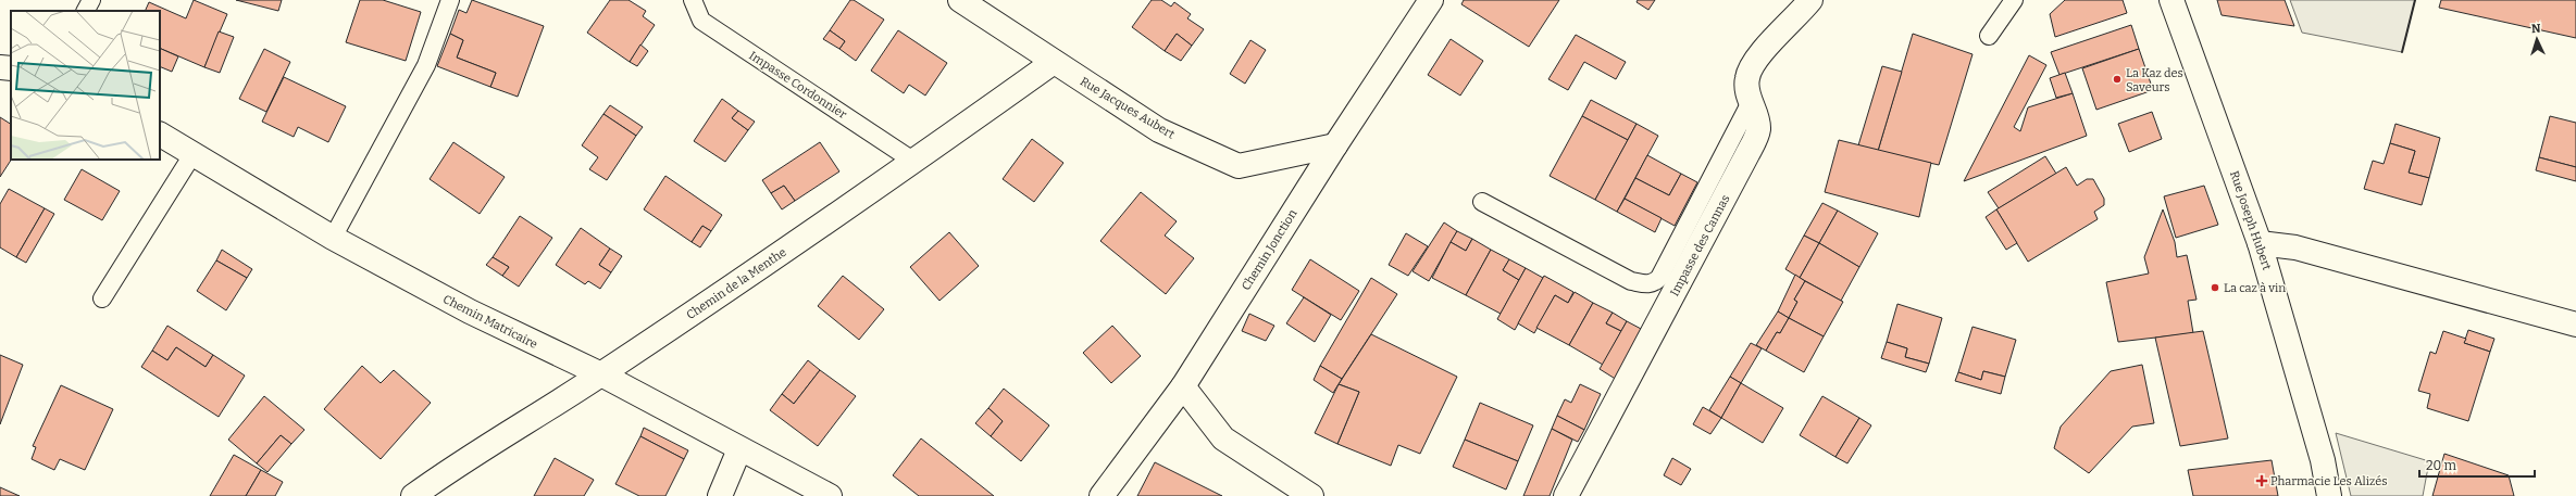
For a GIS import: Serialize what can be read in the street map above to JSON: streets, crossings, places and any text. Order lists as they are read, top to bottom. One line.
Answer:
{"streets":{"street":["Rue Jacques Aubert","Rue Joseph Hubert","Impasse des Cannas","Chemin Jonction","Chemin de la Menthe","Chemin Matricaire"],"lane":["Impasse Cordonnier"]},"crossings":[["Impasse Cordonnier","Chemin de la Menthe"],["Rue Jacques Aubert","Chemin Jonction"],["Rue Jacques Aubert","Chemin de la Menthe"],["Chemin de la Menthe","Chemin Matricaire"]],"places":{"other":["La Kaz des Saveurs","La caz à vin"],"health":["Pharmacie Les Alizés"]},"scale_bar":"20 m","north":"top"}
